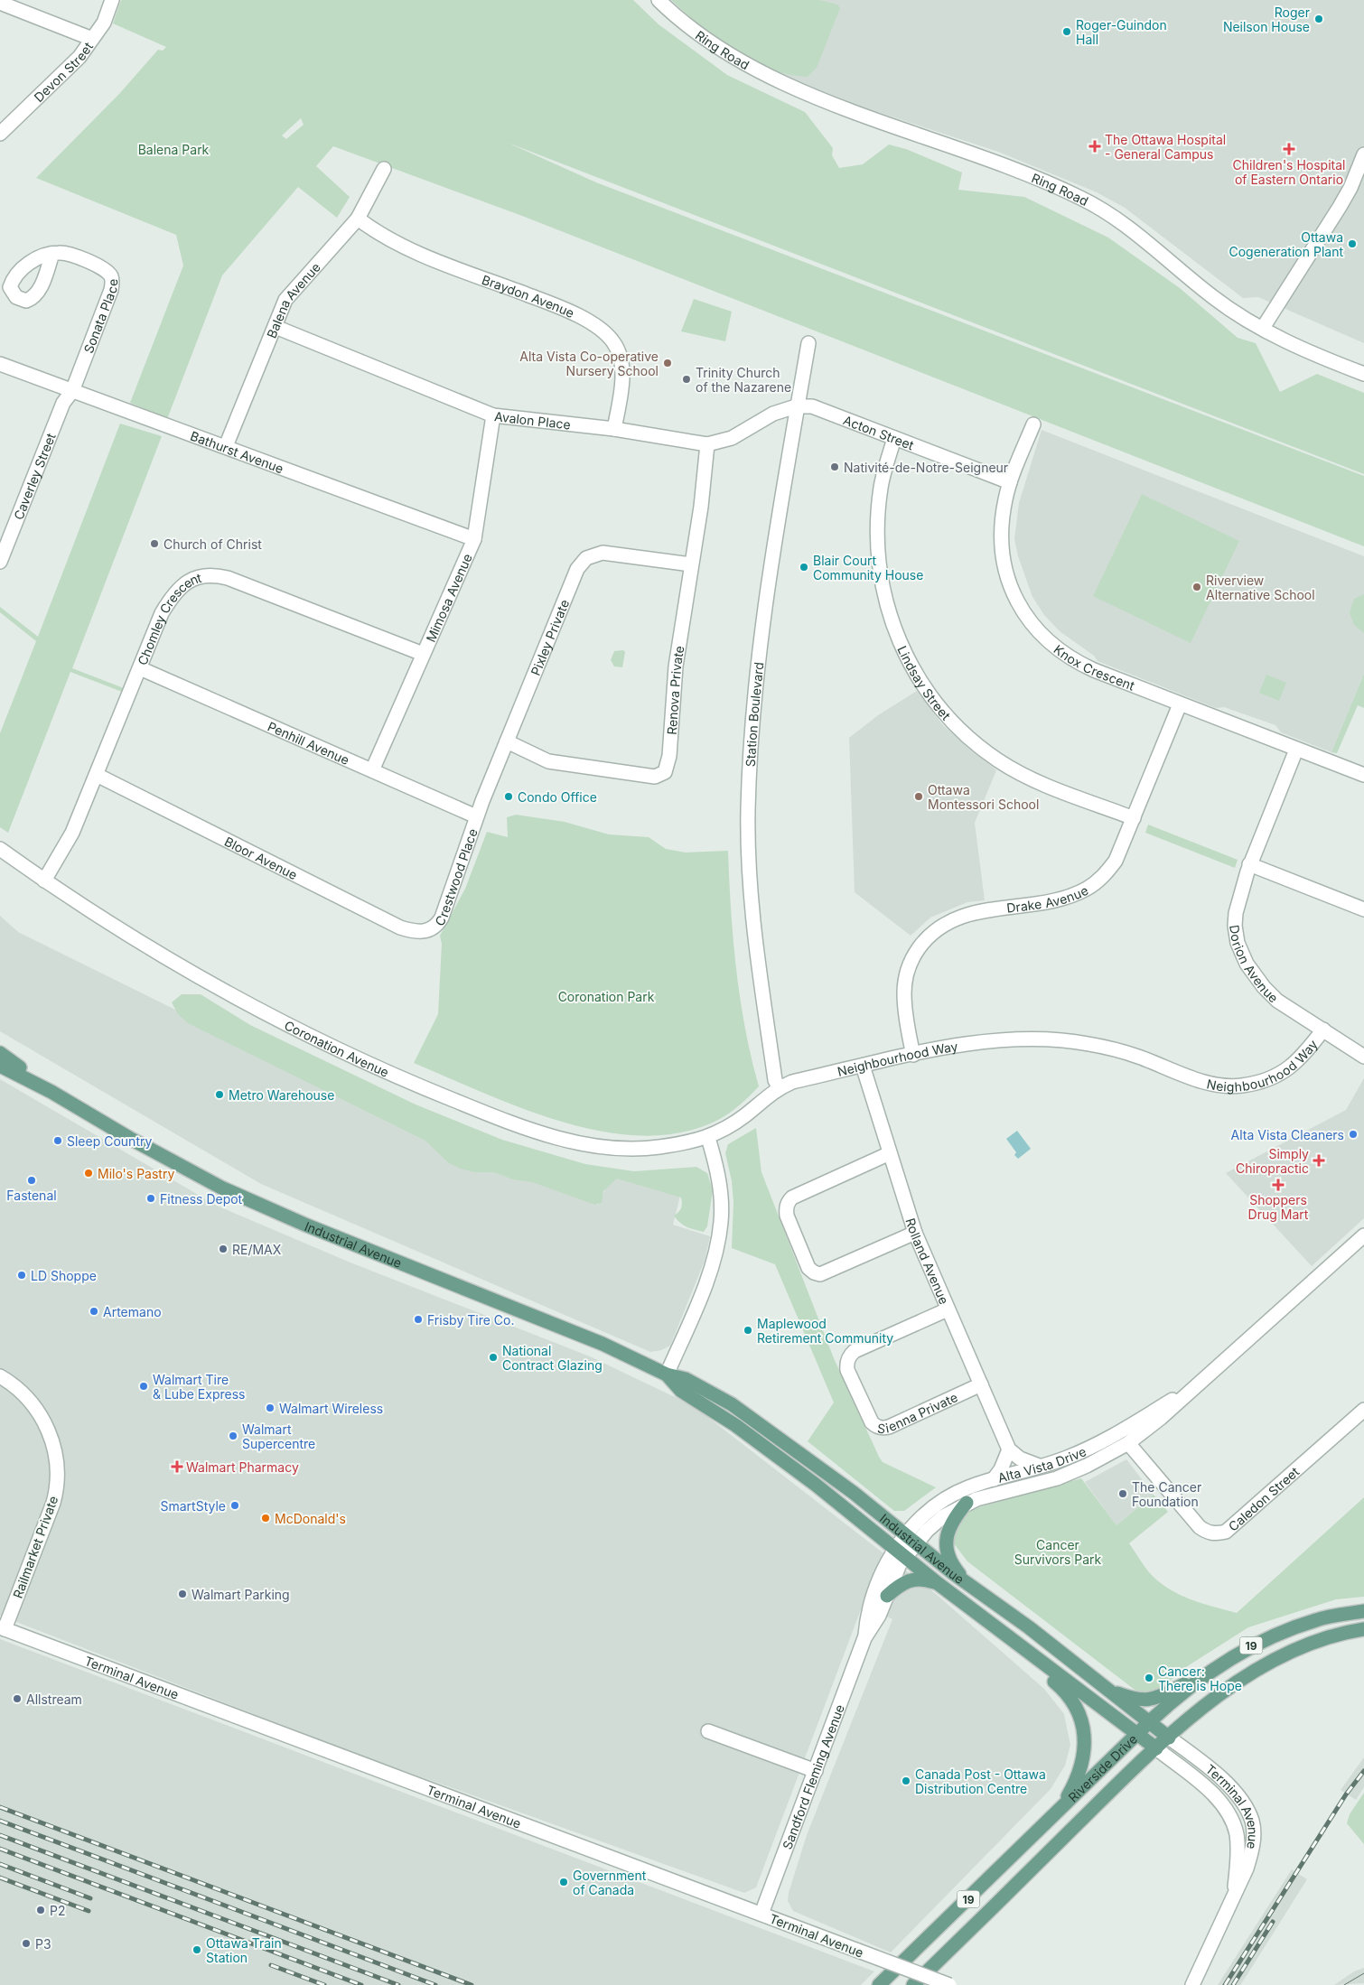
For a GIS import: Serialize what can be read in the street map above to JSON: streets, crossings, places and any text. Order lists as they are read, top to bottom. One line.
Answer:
{"streets":{"main road":["Industrial Avenue","19","Riverside Drive"],"street":["Ring Road","Devon Street","Braydon Avenue","Balena Avenue","Sonata Place","Avalon Place","Acton Street","Bathurst Avenue","Caverley Street","Mimosa Avenue","Chomley Crescent","Pixley Private","Knox Crescent","Lindsay Street","Renova Private","Station Boulevard","Penhill Avenue","Bloor Avenue","Crestwood Place","Drake Avenue","Dorion Avenue","Coronation Avenue","Neighbourhood Way","Rolland Avenue","Sienna Private","Alta Vista Drive","Caledon Street","Railmarket Private","Terminal Avenue","Sandford Fleming Avenue"]},"crossings":[["Braydon Avenue","Balena Avenue"],["Braydon Avenue","Avalon Place"],["Balena Avenue","Avalon Place"],["Balena Avenue","Bathurst Avenue"],["Sonata Place","Bathurst Avenue"],["Sonata Place","Caverley Street"],["Avalon Place","Acton Street"],["Avalon Place","Mimosa Avenue"],["Avalon Place","Renova Private"],["Avalon Place","Station Boulevard"],["Acton Street","Knox Crescent"],["Acton Street","Lindsay Street"],["Acton Street","Station Boulevard"],["Bathurst Avenue","Caverley Street"],["Bathurst Avenue","Mimosa Avenue"],["Mimosa Avenue","Chomley Crescent"],["Mimosa Avenue","Penhill Avenue"],["Chomley Crescent","Penhill Avenue"],["Chomley Crescent","Bloor Avenue"],["Chomley Crescent","Coronation Avenue"],["Pixley Private","Renova Private"],["Pixley Private","Penhill Avenue"],["Pixley Private","Crestwood Place"],["Knox Crescent","Drake Avenue"],["Knox Crescent","Dorion Avenue"],["Lindsay Street","Drake Avenue"],["Station Boulevard","Neighbourhood Way"],["Penhill Avenue","Crestwood Place"],["Bloor Avenue","Crestwood Place"],["Drake Avenue","Neighbourhood Way"],["Dorion Avenue","Neighbourhood Way"],["Coronation Avenue","Neighbourhood Way"],["Neighbourhood Way","Rolland Avenue"],["Industrial Avenue","Alta Vista Drive"],["Industrial Avenue","Terminal Avenue"],["Industrial Avenue","Riverside Drive"],["Industrial Avenue","Sandford Fleming Avenue"],["Rolland Avenue","Sienna Private"],["Alta Vista Drive","Caledon Street"],["Alta Vista Drive","Sandford Fleming Avenue"],["Railmarket Private","Terminal Avenue"],["Terminal Avenue","Riverside Drive"],["Terminal Avenue","Sandford Fleming Avenue"]],"parks":["Balena Park","Coronation Park","Cancer Survivors Park"],"places":{"other":["Roger Neilson House","Roger-Guindon Hall","Ottawa Cogeneration Plant","Alta Vista Co-operative Nursery School","Trinity Church of the Nazarene","Nativité-de-Notre-Seigneur","Church of Christ","Blair Court Community House","Riverview Alternative School","Condo Office","Ottawa Montessori School","Metro Warehouse","Alta Vista Cleaners","Sleep Country","Milo's Pastry","Fastenal","Fitness Depot","RE/MAX","LD Shoppe","Artemano","Frisby Tire Co.","Maplewood Retirement Community","National Contract Glazing","Walmart Tire & Lube Express","Walmart Wireless","Walmart Supercentre","The Cancer Foundation","SmartStyle","McDonald's","Walmart Parking","Cancer: There is Hope","Allstream","Canada Post - Ottawa Distribution Centre","Government of Canada","P2","P3","Ottawa Train Station"],"health":["The Ottawa Hospital - General Campus","Children's Hospital of Eastern Ontario","Simply Chiropractic","Shoppers Drug Mart","Walmart Pharmacy"]}}
